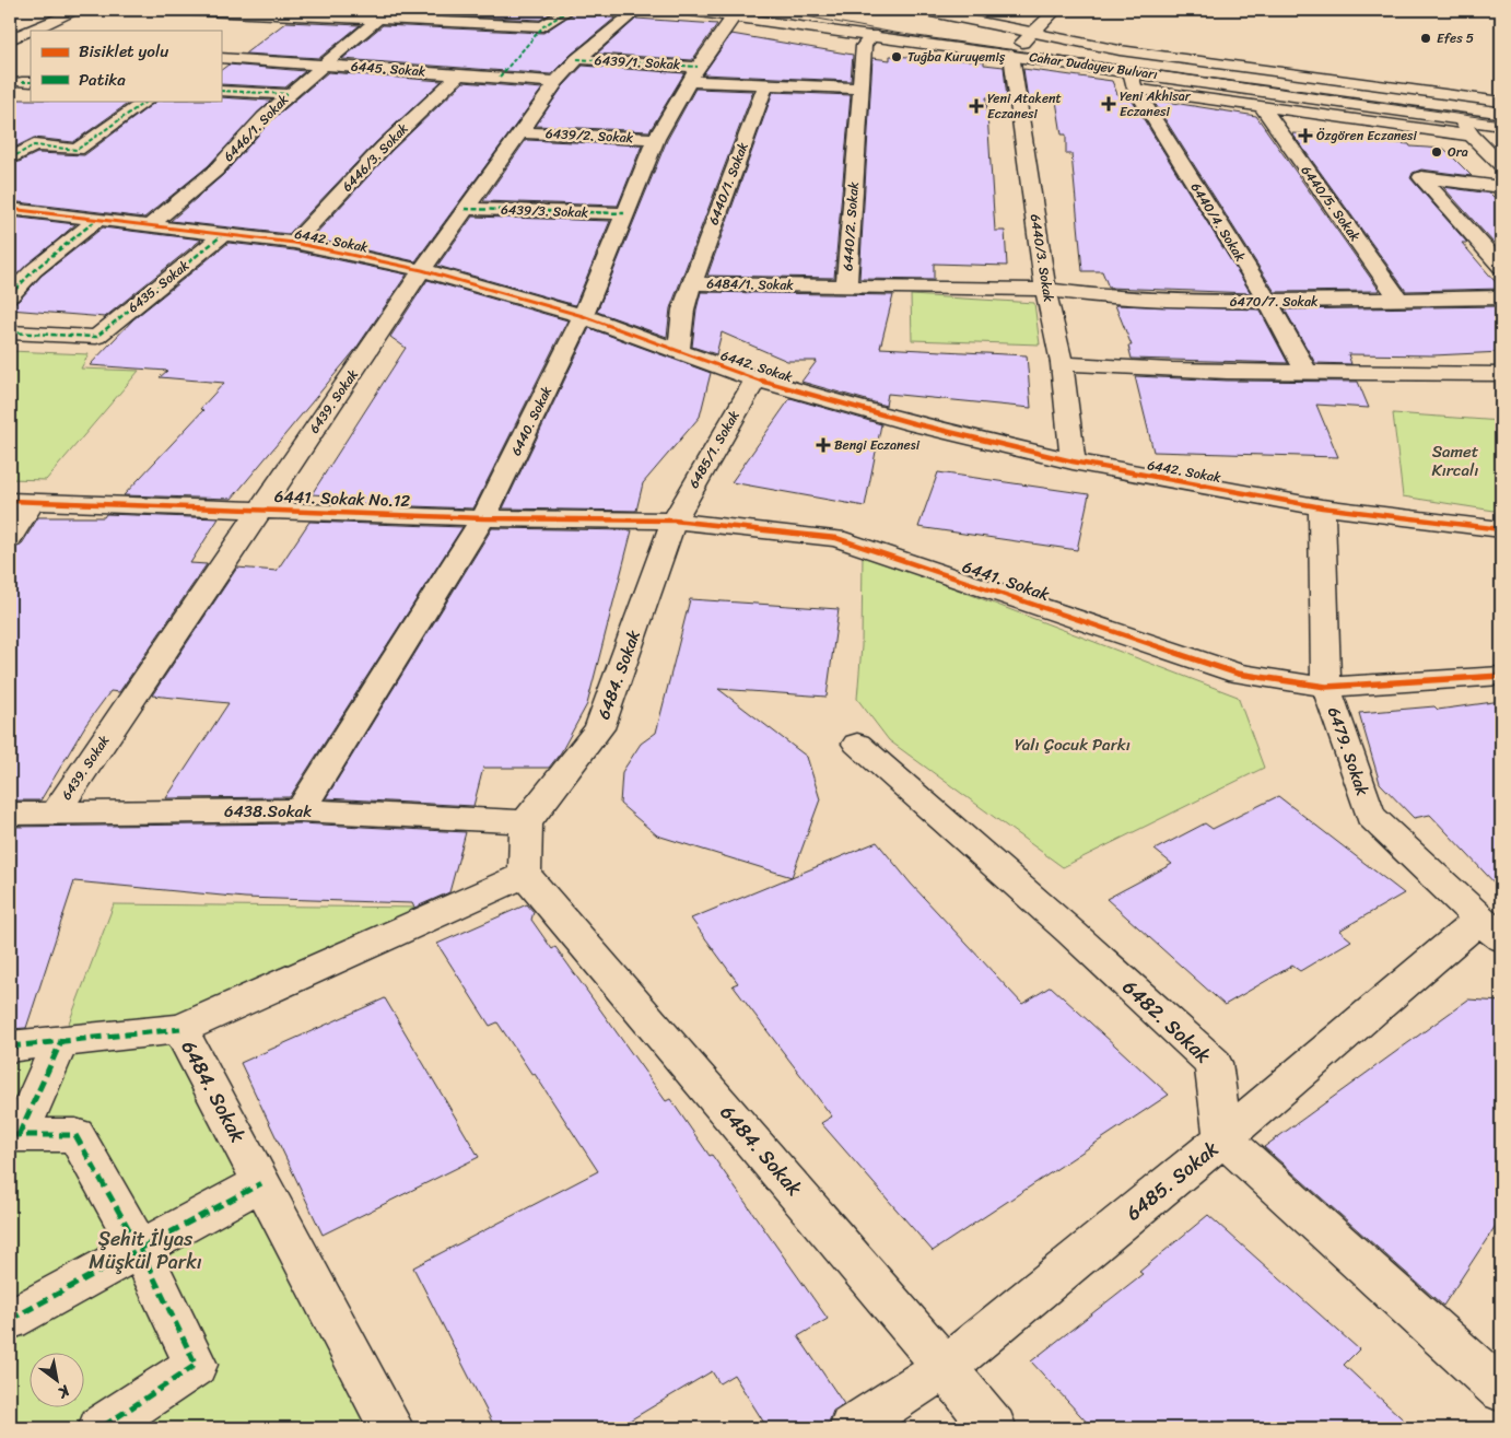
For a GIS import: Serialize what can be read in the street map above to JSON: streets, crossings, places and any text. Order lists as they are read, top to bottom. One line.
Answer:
{"streets":{"street":["6439/1. Sokak","Cahar Dudayev Bulvarı","6445. Sokak","6446/1. Sokak","6439/2. Sokak","6446/3. Sokak","6440/1. Sokak","6440/5. Sokak","6439/3. Sokak","6440/4. Sokak","6440/2. Sokak","6442. Sokak","6440/3. Sokak","6484/1. Sokak","6435. Sokak","6470/7. Sokak","6439. Sokak","6440. Sokak","6485/1. Sokak","6441. Sokak No.12","6441. Sokak","6484. Sokak","6479. Sokak","6438.Sokak","6482. Sokak","6485. Sokak"]},"crossings":[["6439/1. Sokak","6440/1. Sokak"],["6439/1. Sokak","6440/2. Sokak"],["6439/1. Sokak","6439. Sokak"],["6439/1. Sokak","6440. Sokak"],["Cahar Dudayev Bulvarı","6440/4. Sokak"],["Cahar Dudayev Bulvarı","6440/2. Sokak"],["Cahar Dudayev Bulvarı","6440/3. Sokak"],["Cahar Dudayev Bulvarı","6440. Sokak"],["6445. Sokak","6446/1. Sokak"],["6445. Sokak","6446/3. Sokak"],["6445. Sokak","6439. Sokak"],["6446/1. Sokak","6442. Sokak"],["6439/2. Sokak","6439. Sokak"],["6439/2. Sokak","6440. Sokak"],["6446/3. Sokak","6442. Sokak"],["6440/1. Sokak","6484/1. Sokak"],["6440/5. Sokak","6470/7. Sokak"],["6439/3. Sokak","6439. Sokak"],["6439/3. Sokak","6440. Sokak"],["6440/4. Sokak","6470/7. Sokak"],["6440/2. Sokak","6440/3. Sokak"],["6440/2. Sokak","6484/1. Sokak"],["6440/2. Sokak","6470/7. Sokak"],["6442. Sokak","6440/3. Sokak"],["6442. Sokak","6484/1. Sokak"],["6442. Sokak","6435. Sokak"],["6442. Sokak","6439. Sokak"],["6442. Sokak","6440. Sokak"],["6442. Sokak","6485/1. Sokak"],["6442. Sokak","6479. Sokak"],["6440/3. Sokak","6470/7. Sokak"],["6439. Sokak","6441. Sokak No.12"],["6439. Sokak","6438.Sokak"],["6440. Sokak","6441. Sokak No.12"],["6440. Sokak","6438.Sokak"],["6485/1. Sokak","6441. Sokak No.12"],["6485/1. Sokak","6441. Sokak"],["6485/1. Sokak","6484. Sokak"],["6441. Sokak No.12","6441. Sokak"],["6441. Sokak No.12","6484. Sokak"],["6441. Sokak","6484. Sokak"],["6441. Sokak","6479. Sokak"],["6484. Sokak","6438.Sokak"],["6484. Sokak","6485. Sokak"],["6479. Sokak","6485. Sokak"],["6482. Sokak","6485. Sokak"]],"parks":["Samet Kırcalı","Yalı Çocuk Parkı","Şehit İlyas Müşkül Parkı"],"places":{"other":["Efes 5","Tuğba Kuruyemiş","Ora"],"health":["Yeni Akhisar Eczanesi","Yeni Atakent Eczanesi","Özgören Eczanesi","Bengi Eczanesi"]},"legend":["Bisiklet yolu","Patika"],"north":"bottom right"}
